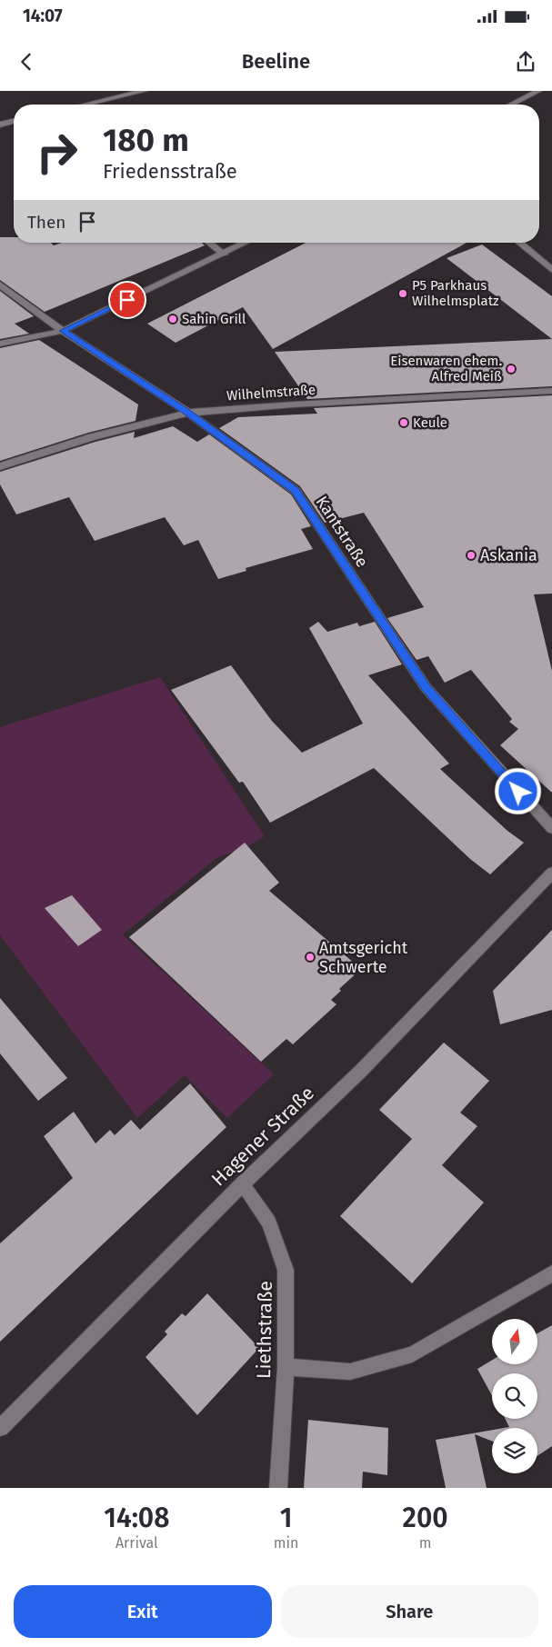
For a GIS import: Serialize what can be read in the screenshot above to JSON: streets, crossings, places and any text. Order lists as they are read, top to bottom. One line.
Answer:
{"streets":{"street":["Wilhelmstraße","Kantstraße","Hagener Straße","Liethstraße"]},"crossings":[["Wilhelmstraße","Kantstraße"],["Hagener Straße","Liethstraße"]],"places":["P5 Parkhaus Wilhelmsplatz","Sahin Grill","Eisenwaren ehem. Alfred Meiß","Keule","Askania","Amtsgericht Schwerte"],"north":"top","page":{"status":"14:07","header":"Beeline","turn":["180 m","Friedensstraße"],"then":"Then","eta":["14:08","Arrival","1","min","200","m"],"buttons":["Exit","Share"]}}
